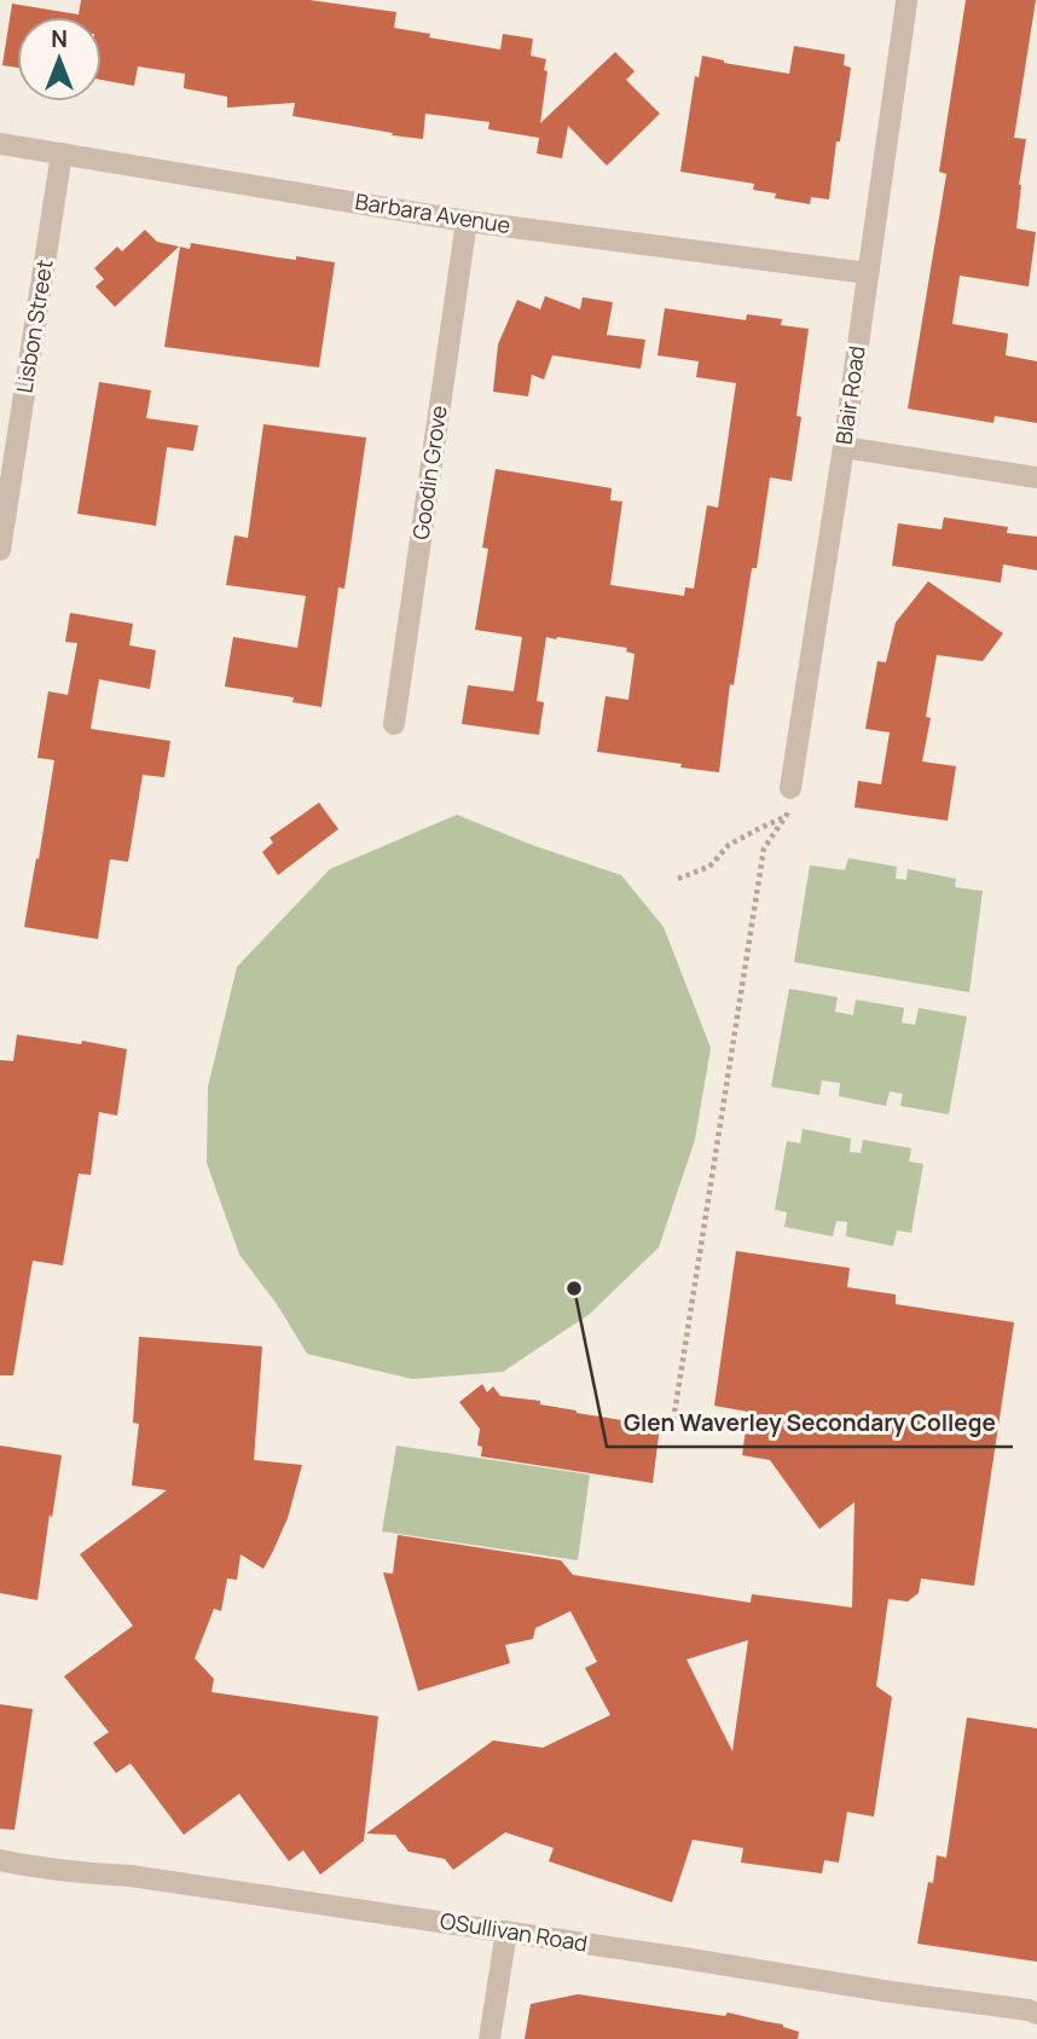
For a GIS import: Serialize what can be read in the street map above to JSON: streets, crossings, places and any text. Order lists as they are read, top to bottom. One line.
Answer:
{"streets":{"street":["Barbara Avenue","Lisbon Street","Blair Road","Goodin Grove","OSullivan Road"]},"crossings":[["Barbara Avenue","Lisbon Street"],["Barbara Avenue","Blair Road"],["Barbara Avenue","Goodin Grove"]],"places":["Glen Waverley Secondary College"],"north":"top"}
